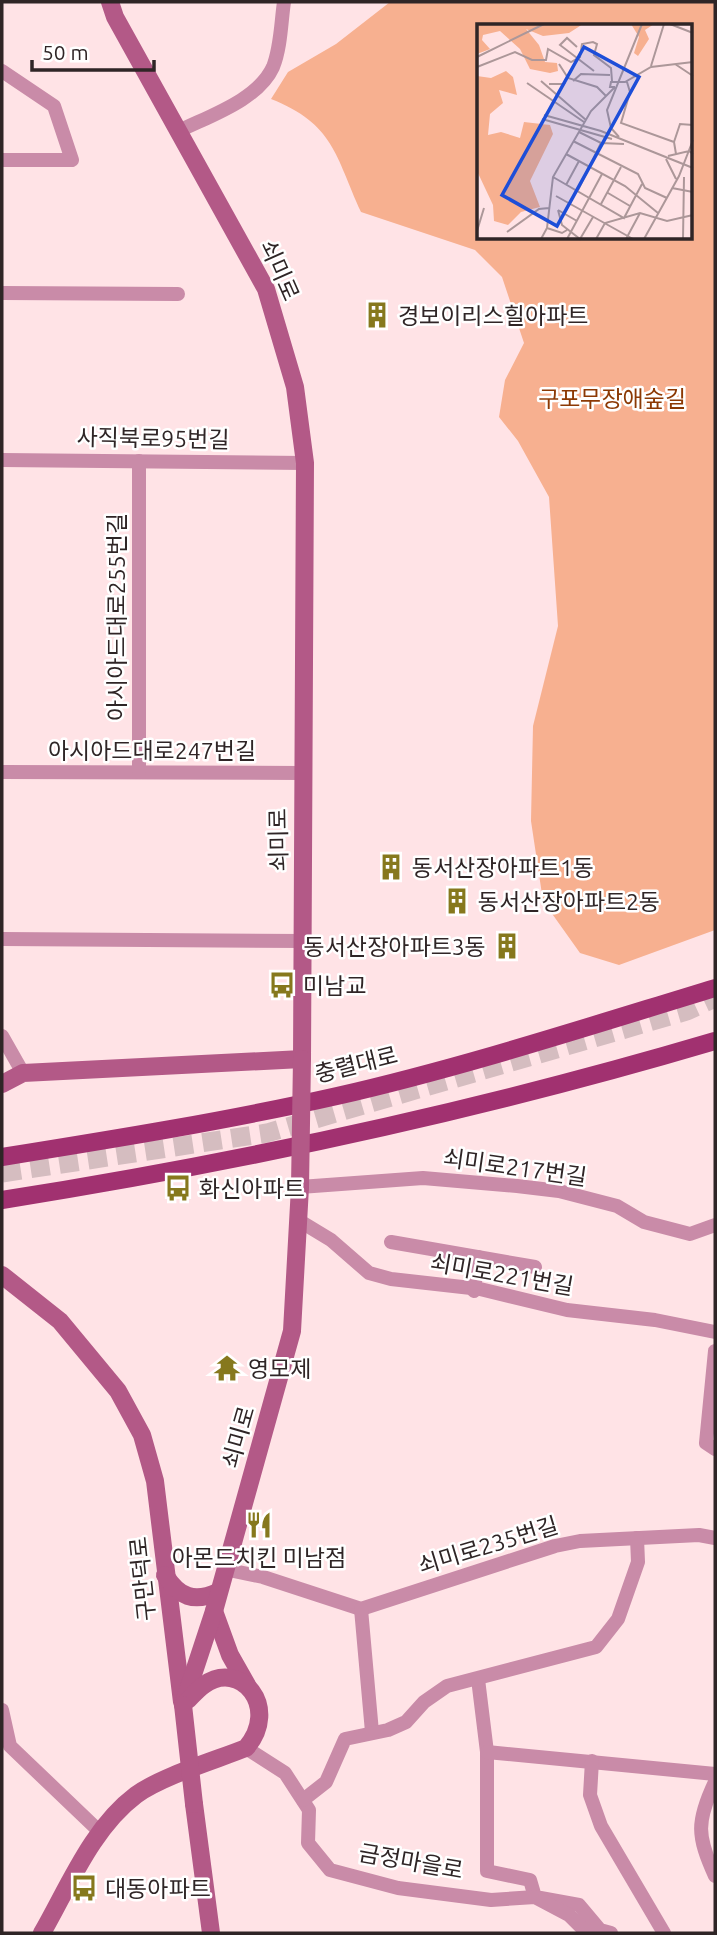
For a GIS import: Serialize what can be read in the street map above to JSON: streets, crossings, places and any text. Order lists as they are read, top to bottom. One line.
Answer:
{"streets":{"main road":["쇠미로","충렬대로","구만덕로"],"street":["사직북로95번길","아시아드대로255번길","아시아드대로247번길","쇠미로217번길","쇠미로221번길","쇠미로235번길","금정마을로"]},"crossings":[["쇠미로","사직북로95번길"],["쇠미로","아시아드대로247번길"],["쇠미로","쇠미로217번길"],["쇠미로","쇠미로221번길"],["쇠미로","구만덕로"],["사직북로95번길","아시아드대로255번길"],["아시아드대로255번길","아시아드대로247번길"]],"parks":["구포무장애숲길"],"places":{"building":["경보이리스힐아파트","동서산장아파트1동","동서산장아파트2동","동서산장아파트3동"],"bus stop":["미남교","화신아파트","대동아파트"],"temple":["영모제"],"restaurant":["아몬드치킨 미남점"]},"scale_bar":"50 m"}
